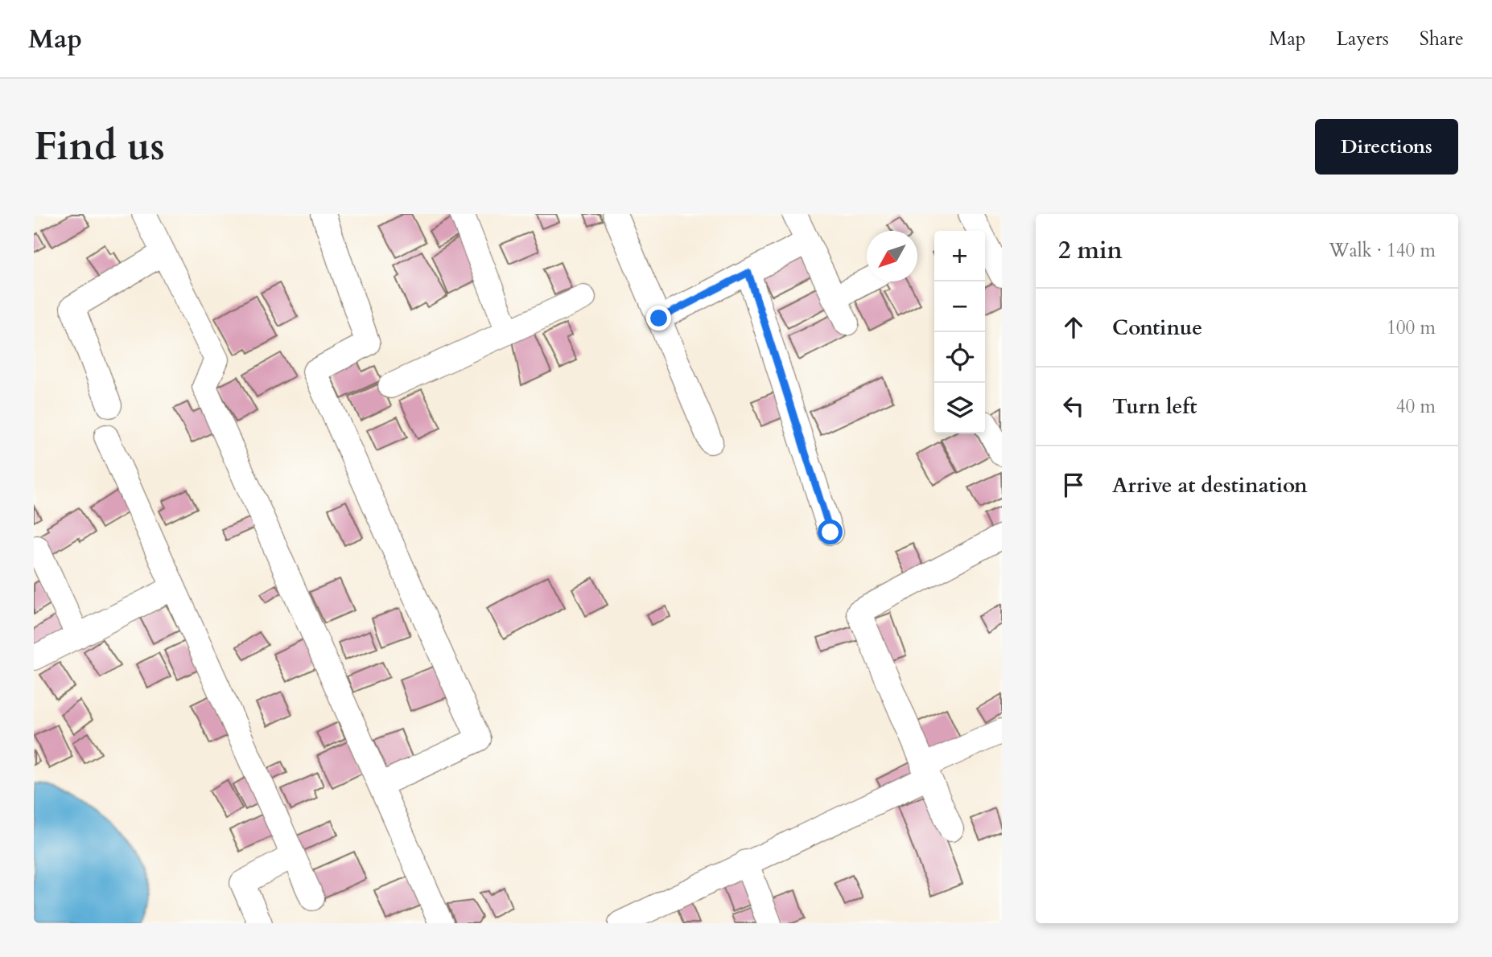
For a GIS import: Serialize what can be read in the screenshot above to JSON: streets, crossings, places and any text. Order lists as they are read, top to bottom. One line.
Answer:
{"north":"bottom left","page":{"header":"Map","nav":["Map","Layers","Share"],"buttons":"Directions","title":"Find us","heading":["2 min","Walk · 140 m"],"map_buttons":["+","−"],"list":[["Continue","100 m"],["Turn left","40 m"],"Arrive at destination"]}}
